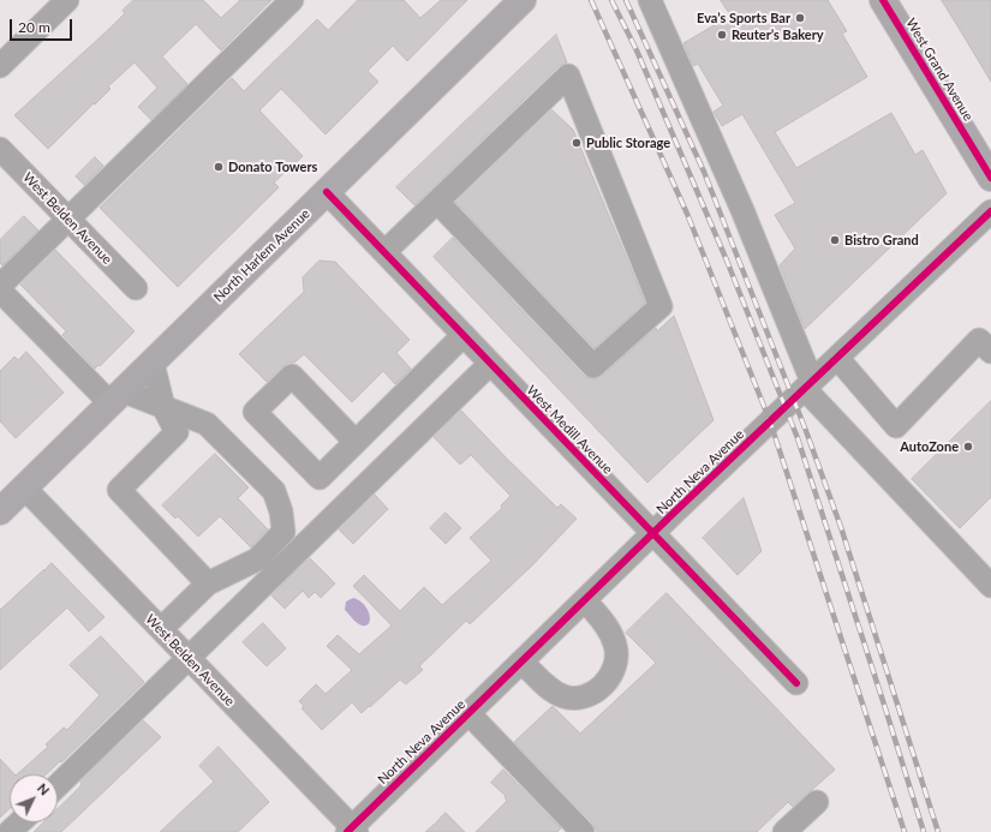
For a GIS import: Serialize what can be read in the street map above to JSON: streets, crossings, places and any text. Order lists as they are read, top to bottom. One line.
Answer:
{"streets":{"main road":["West Grand Avenue","North Harlem Avenue"],"street":["West Belden Avenue","West Medill Avenue","North Neva Avenue"]},"crossings":[["West Belden Avenue","North Harlem Avenue"],["West Belden Avenue","North Neva Avenue"],["North Harlem Avenue","West Medill Avenue"],["West Medill Avenue","North Neva Avenue"]],"places":["Eva’s Sports Bar","Reuter’s Bakery","Public Storage","Donato Towers","Bistro Grand","AutoZone"],"scale_bar":"20 m","north":"top right"}
